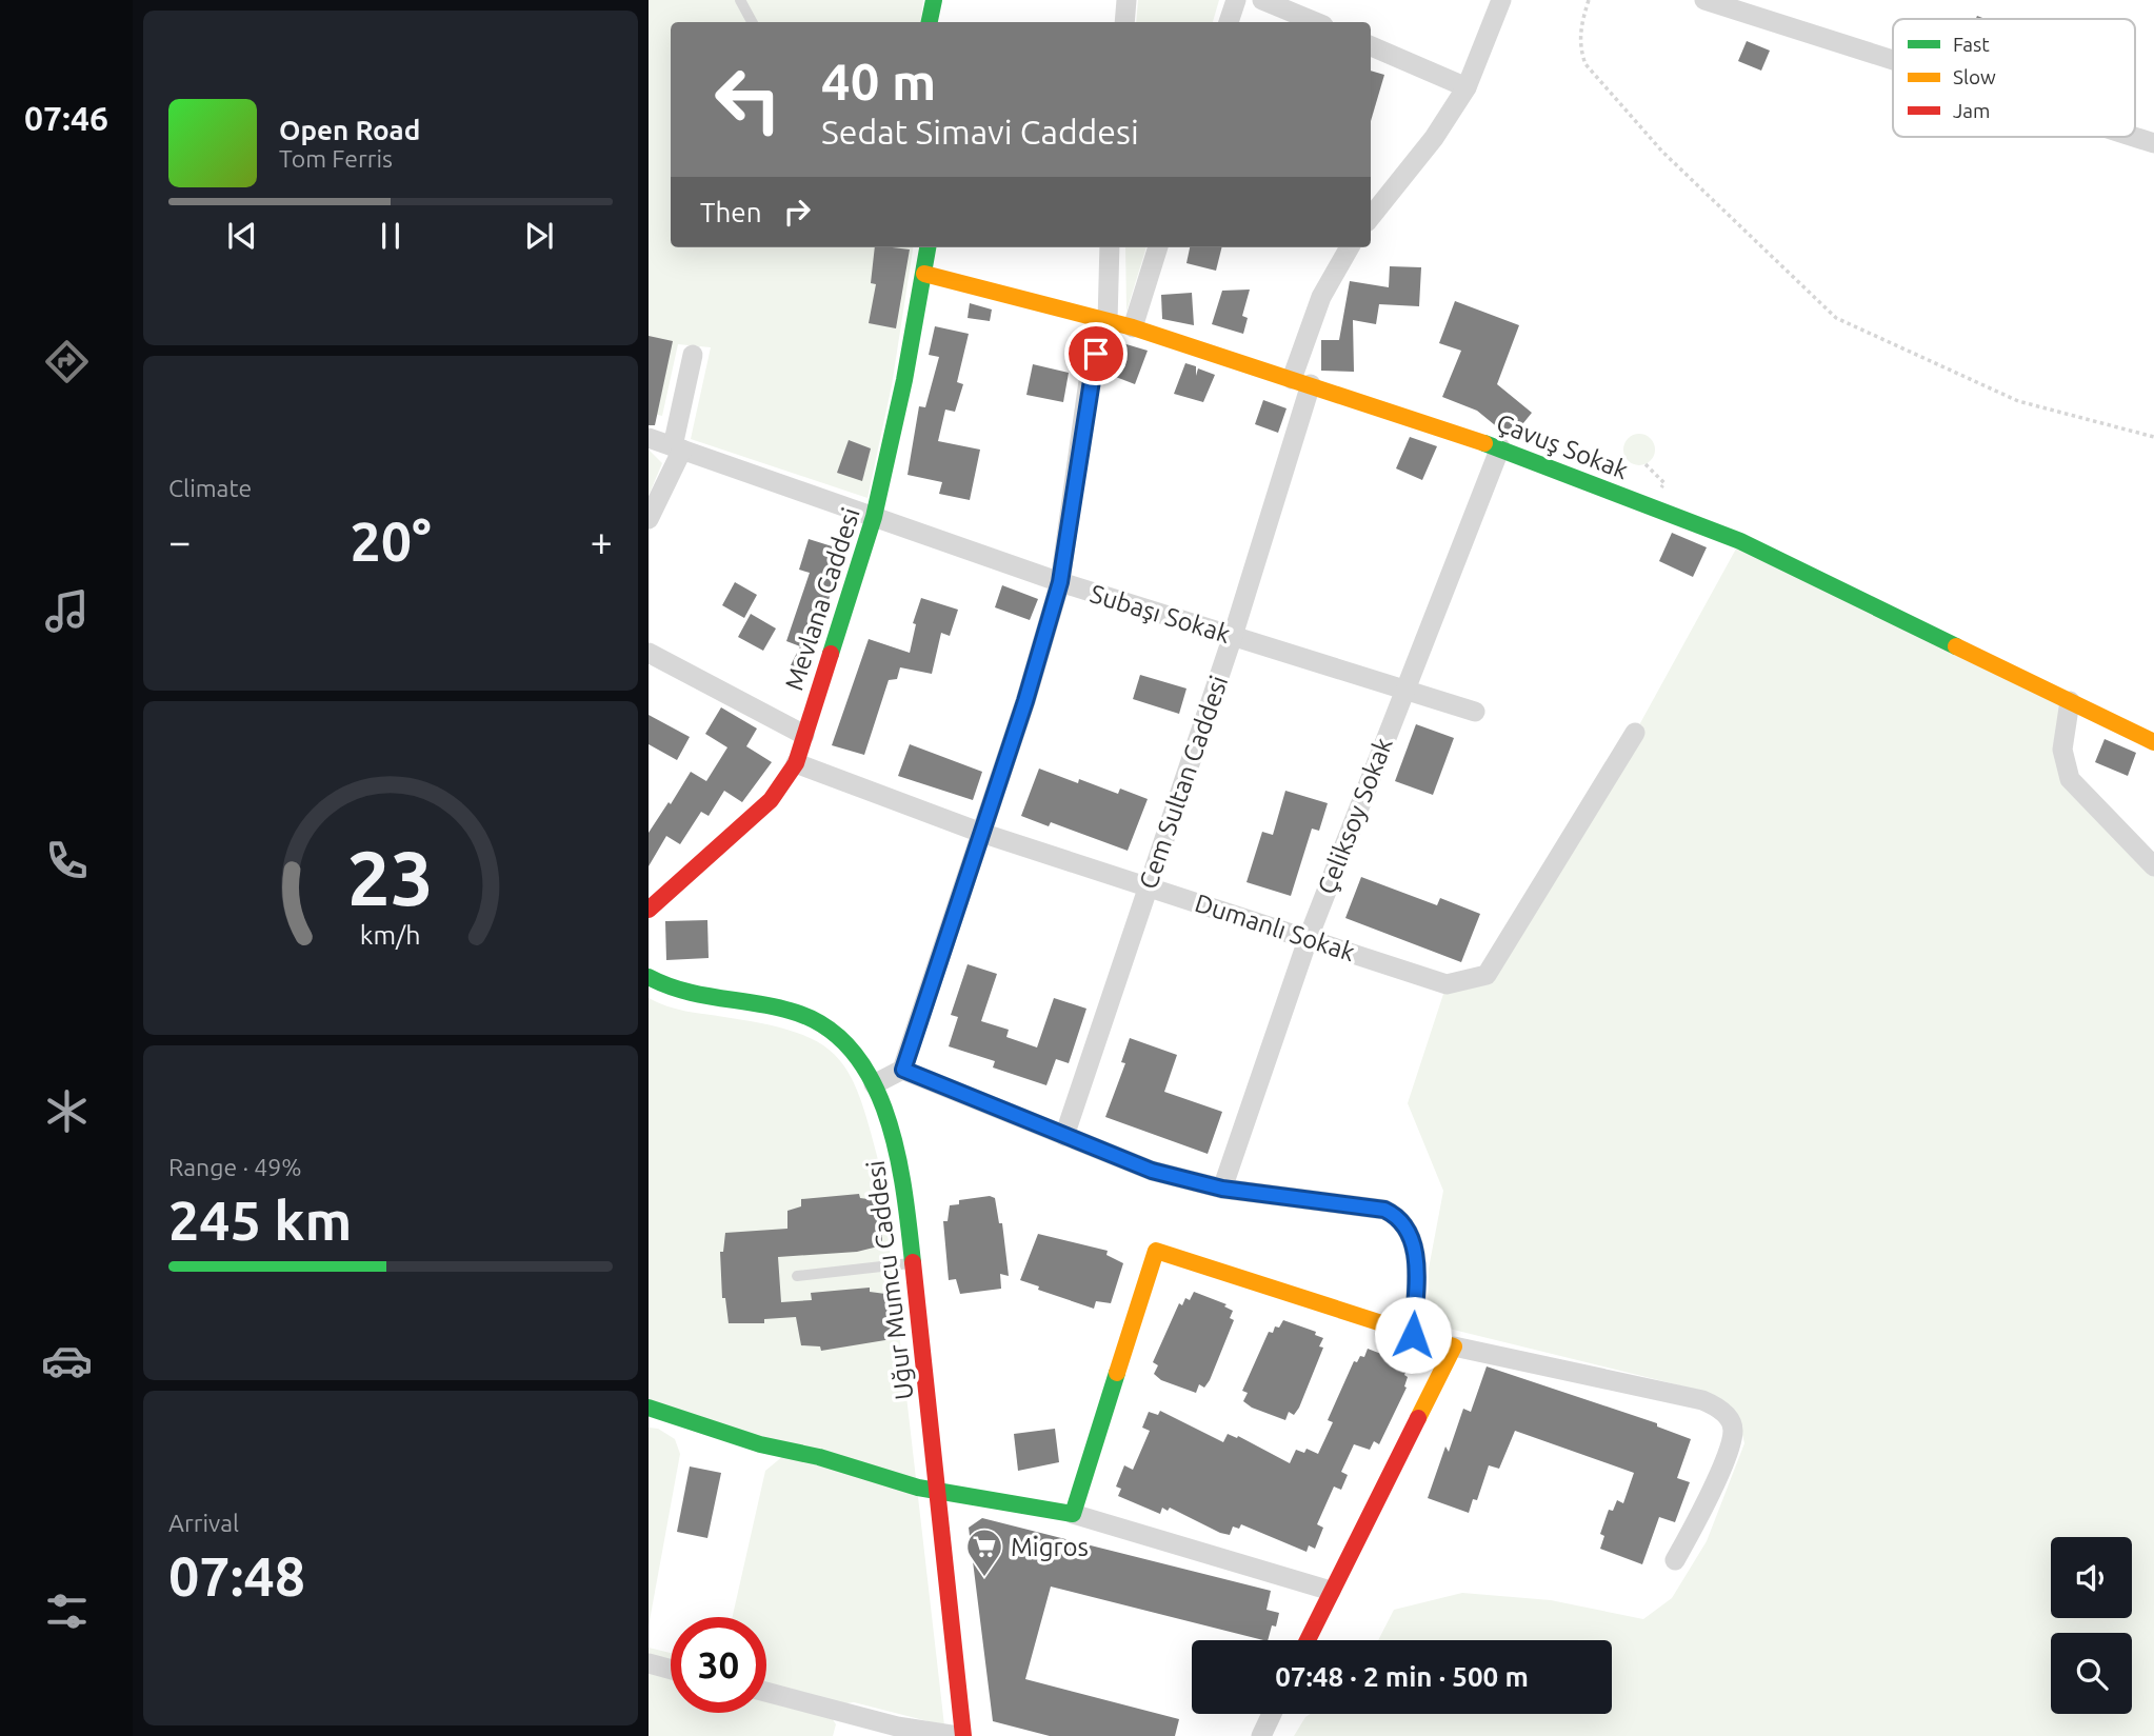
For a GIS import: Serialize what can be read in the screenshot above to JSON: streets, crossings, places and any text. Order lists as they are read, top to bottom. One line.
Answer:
{"streets":{"street":["Çavuş Sokak","Mevlana Caddesi","Subaşı Sokak","Cem Sultan Caddesi","Çeliksoy Sokak","Dumanlı Sokak","Uğur Mumcu Caddesi"]},"crossings":[["Çavuş Sokak","Mevlana Caddesi"],["Çavuş Sokak","Cem Sultan Caddesi"],["Çavuş Sokak","Çeliksoy Sokak"],["Mevlana Caddesi","Subaşı Sokak"],["Mevlana Caddesi","Dumanlı Sokak"],["Subaşı Sokak","Cem Sultan Caddesi"],["Subaşı Sokak","Çeliksoy Sokak"],["Cem Sultan Caddesi","Dumanlı Sokak"],["Çeliksoy Sokak","Dumanlı Sokak"]],"places":{"supermarket":["Migros"]},"legend":["Fast","Slow","Jam"],"page":{"tabs":"07:46","turn":["40 m","Sedat Simavi Caddesi"],"song":["Open Road","Tom Ferris"],"then":"Then","tile":["Climate",["Range · 49%","245 km"],["Arrival","07:48"]],"heat":["−","20°","+"],"limit":"30","trip":"07:48 · 2 min · 500 m","gauge":["23","km/h"]}}
